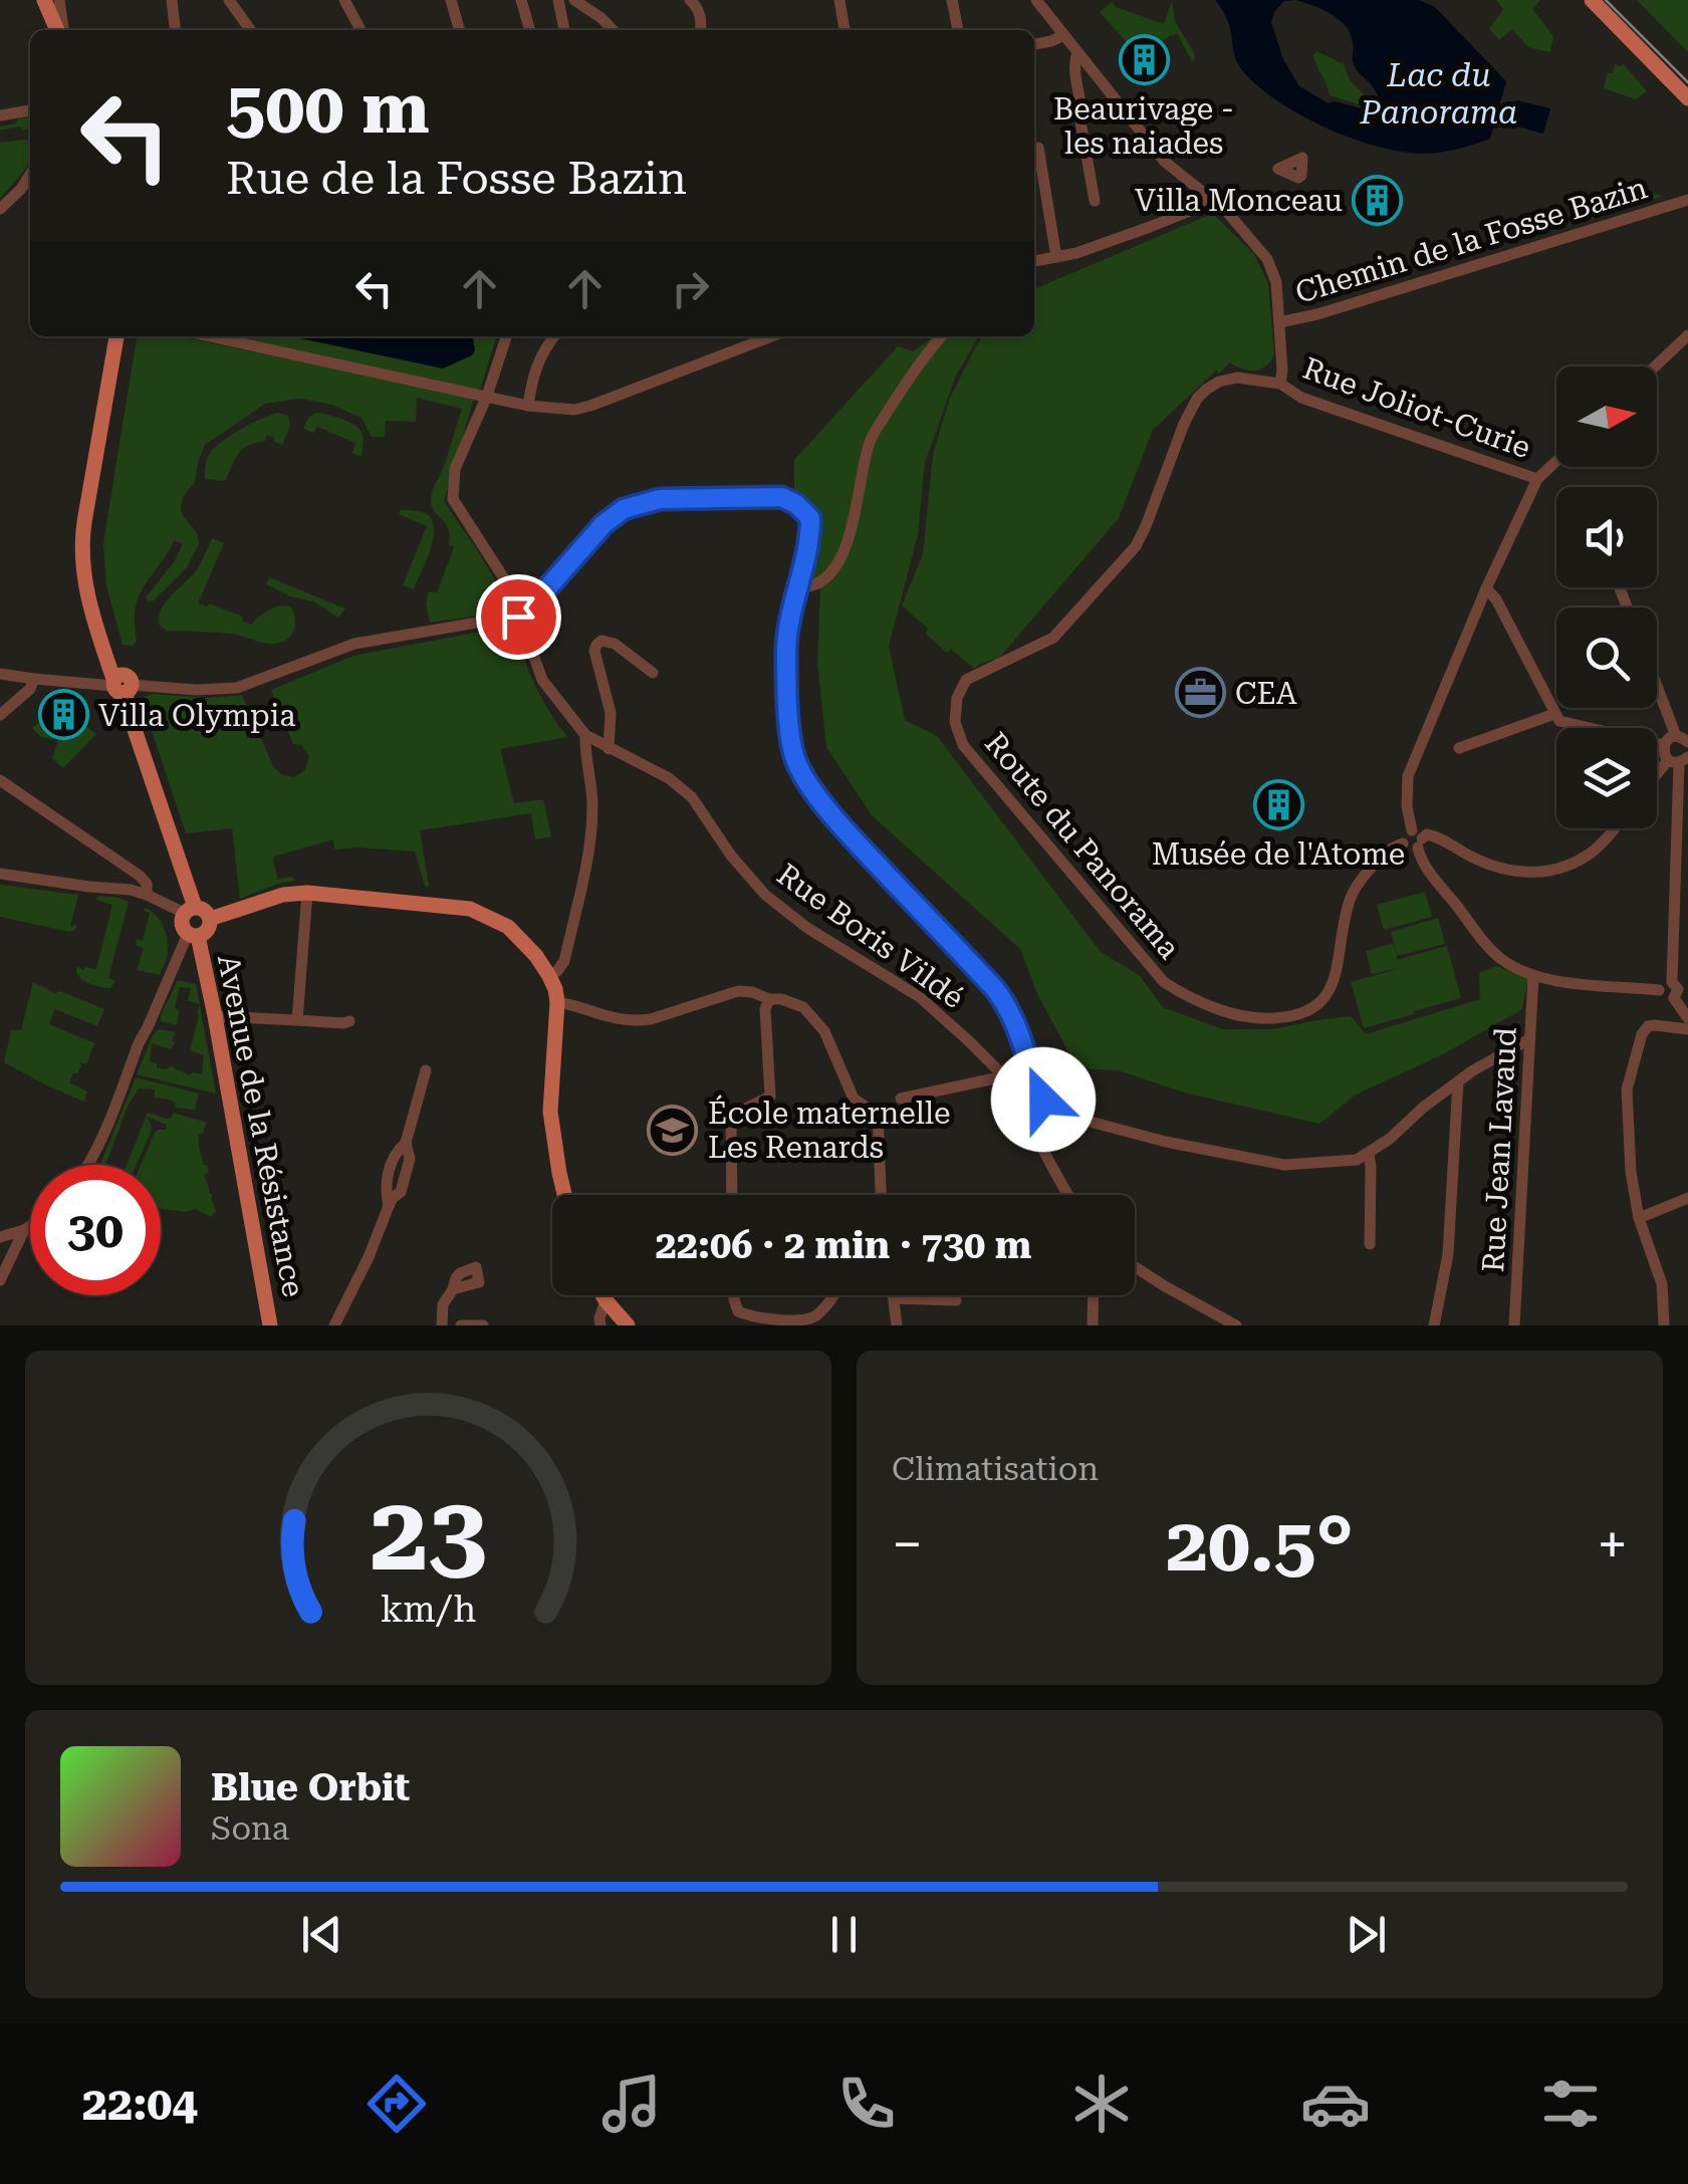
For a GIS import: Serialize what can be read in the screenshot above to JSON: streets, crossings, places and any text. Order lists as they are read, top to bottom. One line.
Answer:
{"streets":{"main road":["Avenue de la Résistance"],"street":["Chemin de la Fosse Bazin","Rue Joliot-Curie","Route du Panorama","Rue Boris Vildé","Rue Jean Lavaud"]},"crossings":[["Chemin de la Fosse Bazin","Rue Joliot-Curie"],["Rue Joliot-Curie","Route du Panorama"]],"water":["Lac du Panorama"],"places":{"building":["Beaurivage - les naiades","Villa Monceau","Villa Olympia","Musée de l'Atome"],"office":["CEA"],"school or university":["École maternelle Les Renards"]},"north":"right","page":{"turn":["500 m","Rue de la Fosse Bazin"],"limit":"30","trip":"22:06 · 2 min · 730 m","tile":"Climatisation","heat":["−","20.5°","+"],"song":["Blue Orbit","Sona"],"tabs":"22:04","gauge":["23","km/h"]}}
